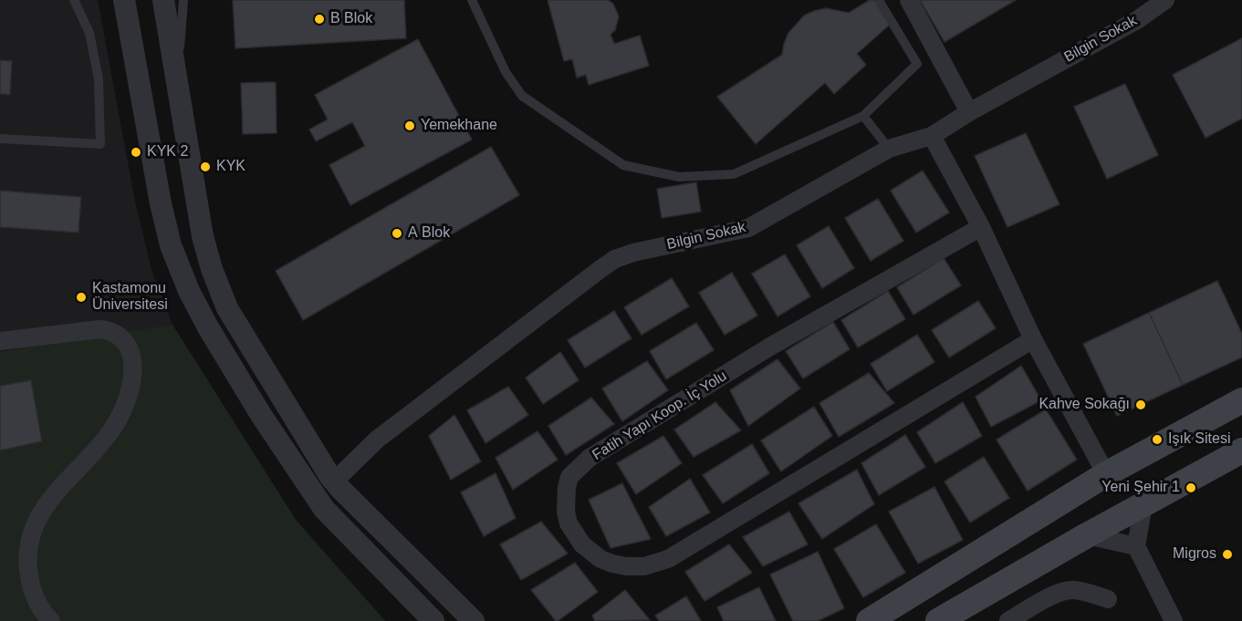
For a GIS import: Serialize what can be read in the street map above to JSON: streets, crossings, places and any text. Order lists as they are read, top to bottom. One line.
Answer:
{"streets":{"street":["Bilgin Sokak","Fatih Yapı Koop. İç Yolu"]},"places":["B Blok","Yemekhane","KYK 2","KYK","A Blok","Kastamonu Üniversitesi","Kahve Sokağı","Işık Sitesi","Yeni Şehir 1","Migros"]}
